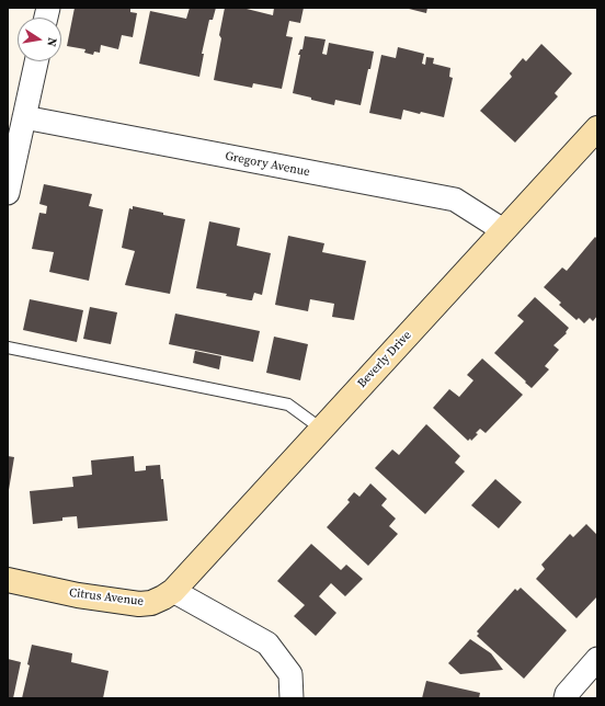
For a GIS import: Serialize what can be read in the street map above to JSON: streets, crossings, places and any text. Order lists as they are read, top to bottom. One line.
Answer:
{"streets":{"street":["Gregory Avenue","Beverly Drive","Citrus Avenue"]},"crossings":[["Gregory Avenue","Beverly Drive"],["Beverly Drive","Citrus Avenue"]],"north":"right"}
